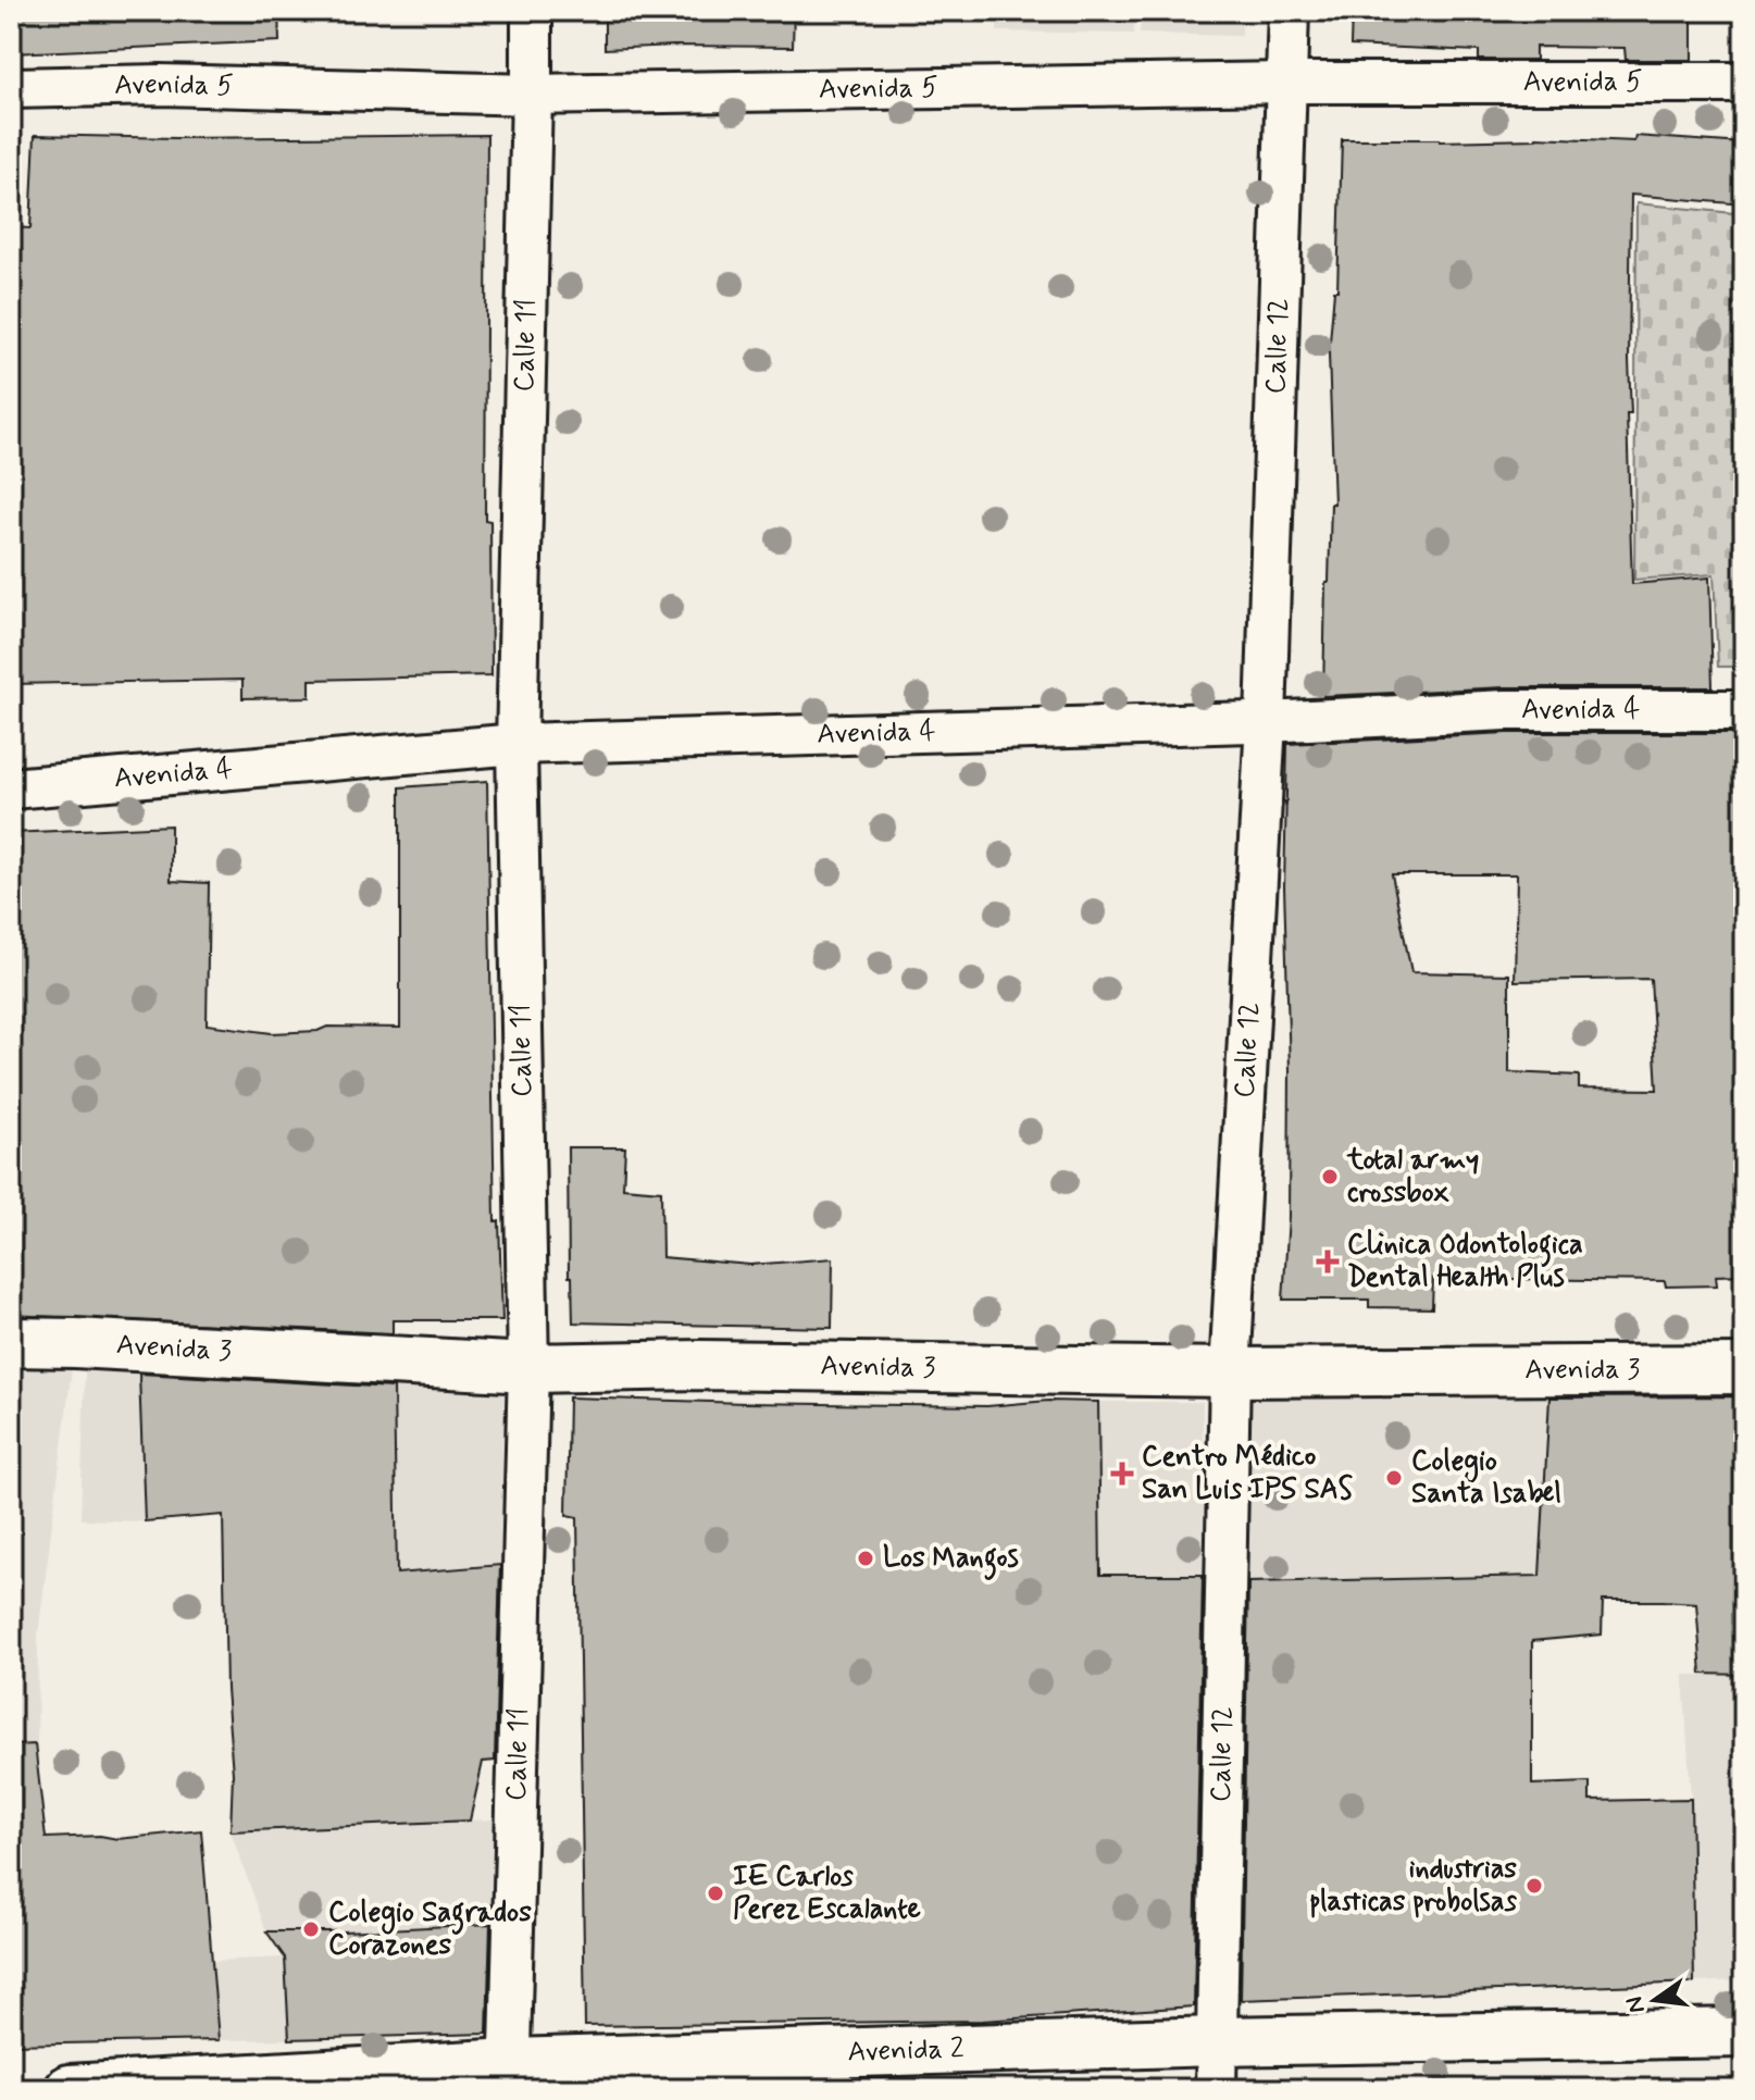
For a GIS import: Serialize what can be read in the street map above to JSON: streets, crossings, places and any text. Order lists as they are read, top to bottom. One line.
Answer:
{"streets":{"main road":["Avenida 3","Avenida 2"],"street":["Avenida 5","Calle 11","Calle 12","Avenida 4"]},"crossings":[["Avenida 5","Calle 11"],["Avenida 5","Calle 12"],["Calle 11","Avenida 4"],["Calle 11","Avenida 3"],["Calle 11","Avenida 2"],["Calle 12","Avenida 4"],["Calle 12","Avenida 3"],["Calle 12","Avenida 2"]],"places":{"other":["total army crossbox","Colegio Santa Isabel","Los Mangos","industrias plasticas probolsas","IE Carlos Perez Escalante","Colegio Sagrados Corazones"],"health":["Clinica Odontologica Dental Health Plus","Centro Médico San Luis IPS SAS"]},"north":"left"}
